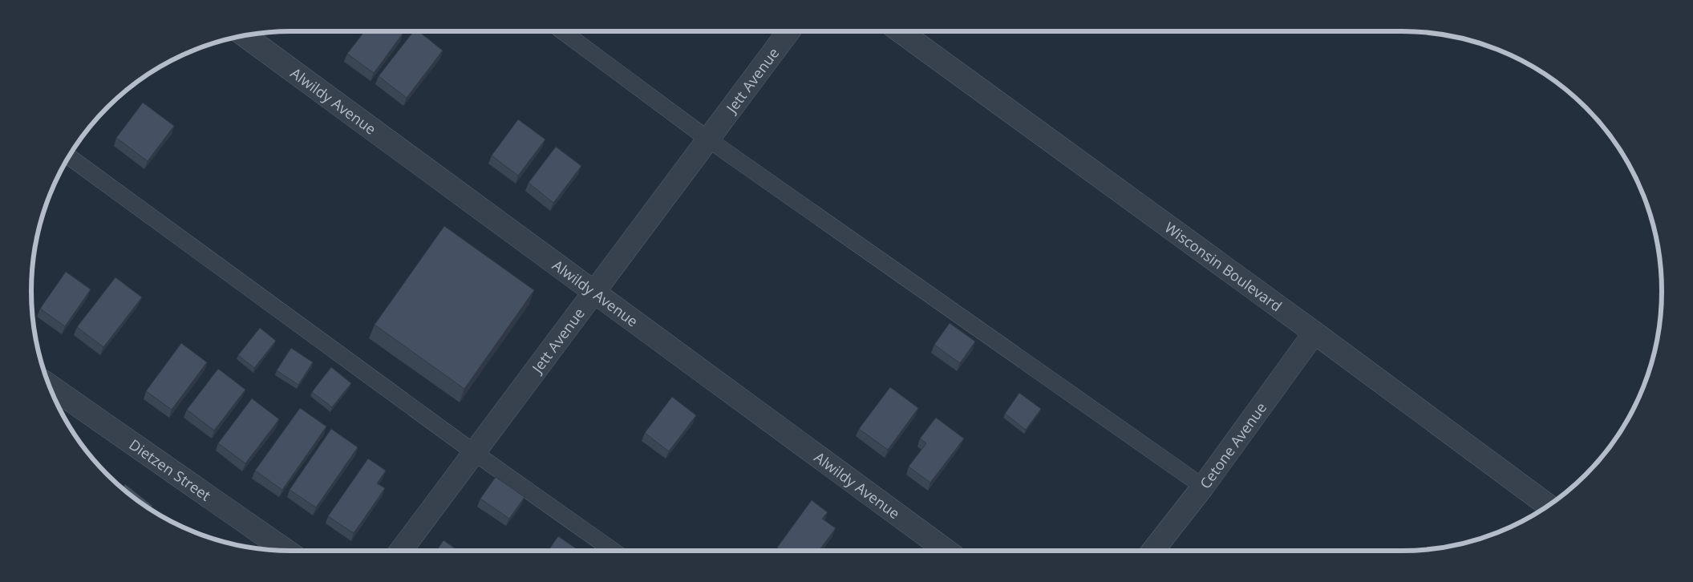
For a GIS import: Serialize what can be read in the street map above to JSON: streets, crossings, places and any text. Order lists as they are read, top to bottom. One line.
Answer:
{"streets":{"street":["Jett Avenue","Alwildy Avenue","Wisconsin Boulevard","Cetone Avenue","Dietzen Street"]},"crossings":[["Jett Avenue","Alwildy Avenue"],["Wisconsin Boulevard","Cetone Avenue"]]}
